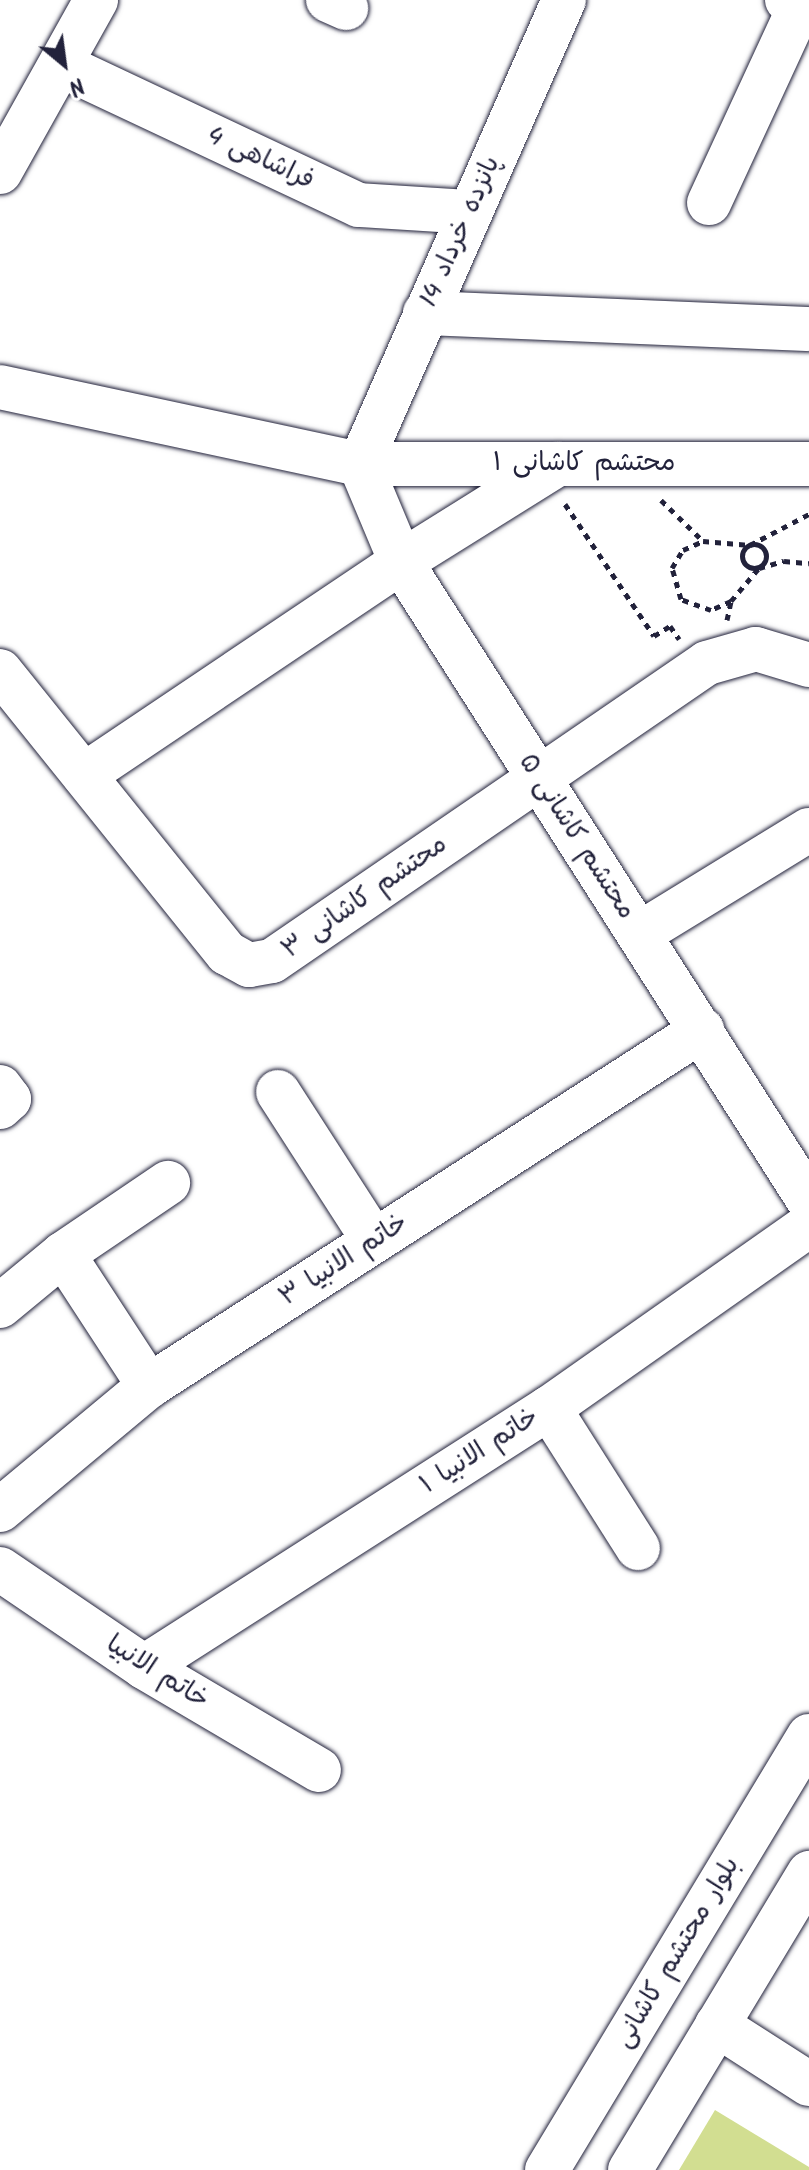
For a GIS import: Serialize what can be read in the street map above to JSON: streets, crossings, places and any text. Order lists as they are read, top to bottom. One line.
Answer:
{"streets":{"street":["فراشاهی 4","پانزده خرداد 14","محتشم کاشانی ۱","محتشم کاشانی ۵","محتشم کاشانی ۳","خاتم الانبیا ۳","خاتم الانبیا ۱","خاتم الانبیا","بلوار محتشم کاشانی"]},"crossings":[["فراشاهی 4","پانزده خرداد 14"],["پانزده خرداد 14","محتشم کاشانی ۱"],["پانزده خرداد 14","محتشم کاشانی ۵"],["محتشم کاشانی ۱","محتشم کاشانی ۵"],["محتشم کاشانی ۵","محتشم کاشانی ۳"],["محتشم کاشانی ۵","خاتم الانبیا ۳"],["خاتم الانبیا ۱","خاتم الانبیا"]],"north":"bottom right"}
